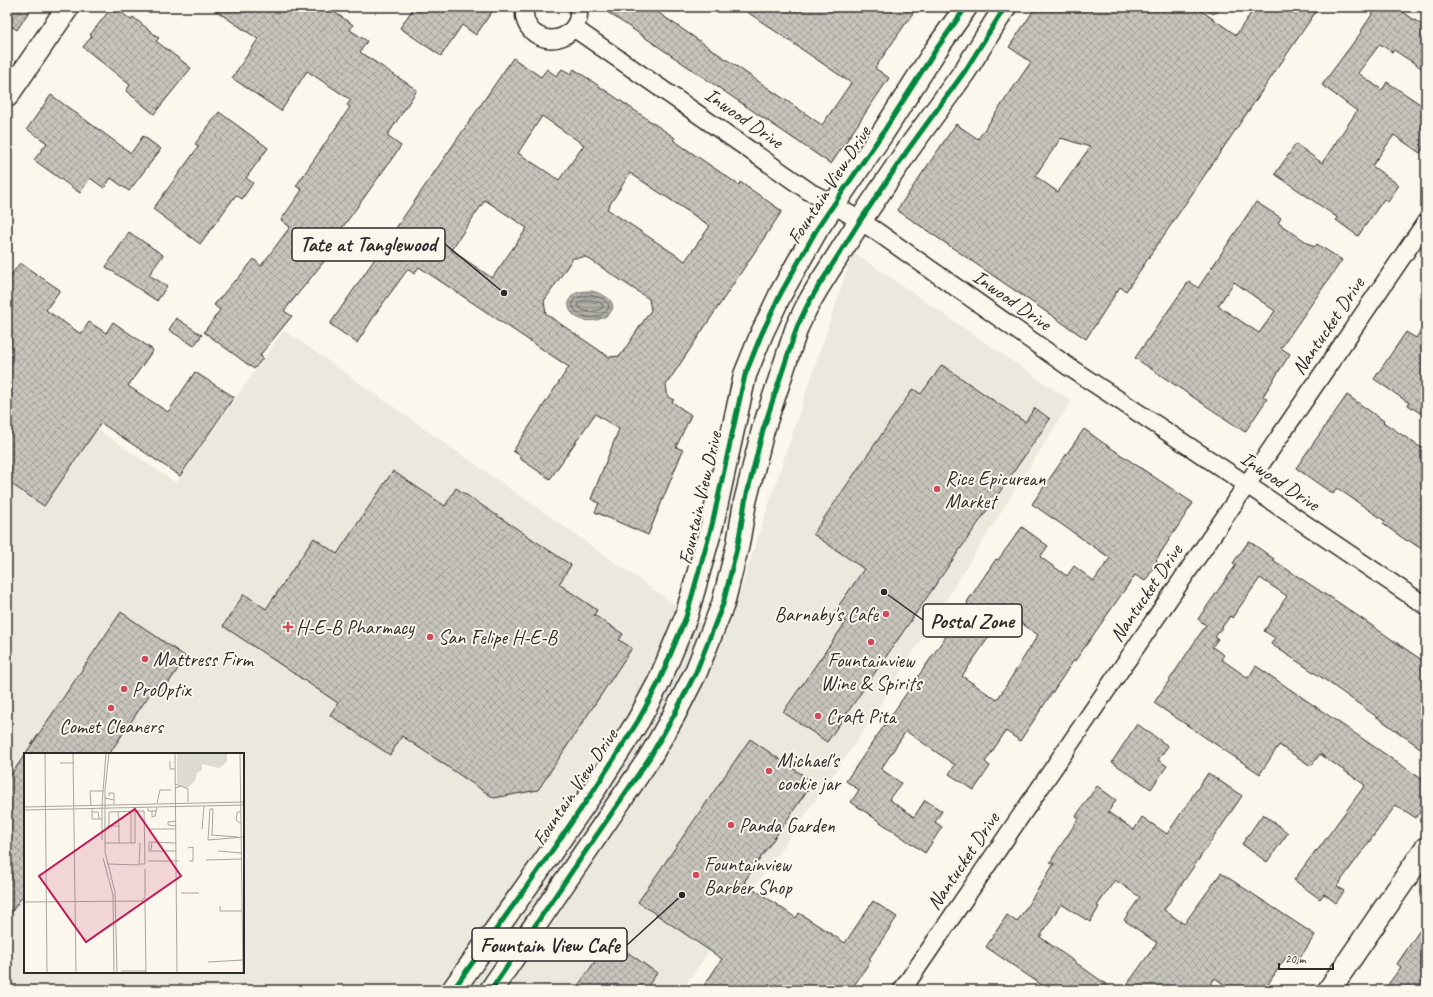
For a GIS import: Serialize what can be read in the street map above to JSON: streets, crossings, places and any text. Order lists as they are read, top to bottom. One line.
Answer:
{"streets":{"main road":["Fountain View Drive"],"street":["Inwood Drive","Nantucket Drive"]},"crossings":[["Inwood Drive","Fountain View Drive"],["Inwood Drive","Nantucket Drive"]],"places":{"other":["Tate at Tanglewood","Rice Epicurean Market","Postal Zone","Barnaby's Cafe","San Felipe H-E-B","Fountainview Wine & Spirits","Mattress Firm","ProOptix","Comet Cleaners","Craft Pita","Michael's cookie jar","Panda Garden","Fountainview Barber Shop","Fountain View Cafe"],"health":["H-E-B Pharmacy"]},"scale_bar":"20 m"}
